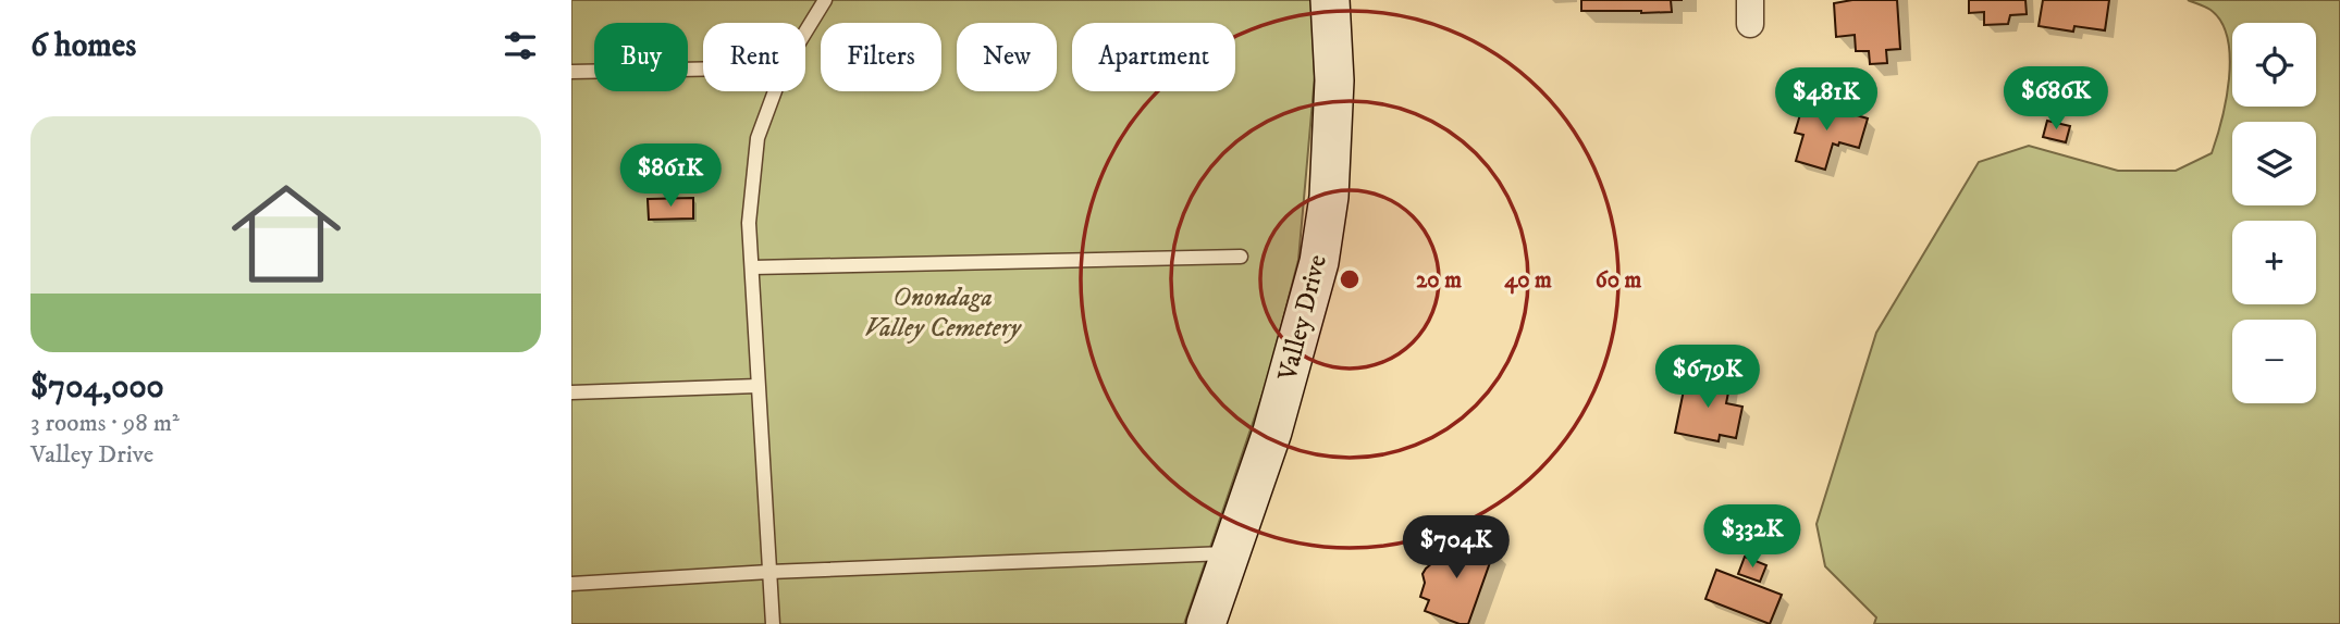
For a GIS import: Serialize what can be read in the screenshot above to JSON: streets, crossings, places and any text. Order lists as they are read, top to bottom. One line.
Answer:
{"streets":{"main road":["Valley Drive"]},"parks":["Onondaga Valley Cemetery"],"page":{"heading":"6 homes","map_buttons":["+","−"],"chip":["Buy","Rent","Filters","New","Apartment"],"price":["$686K","$481K","$861K","$679K","$332K","$704K"],"list":[{"name":"$704,000","note":"3 rooms · 98 m² · Valley Drive"}]},"rings":["20 m","40 m","60 m"]}
